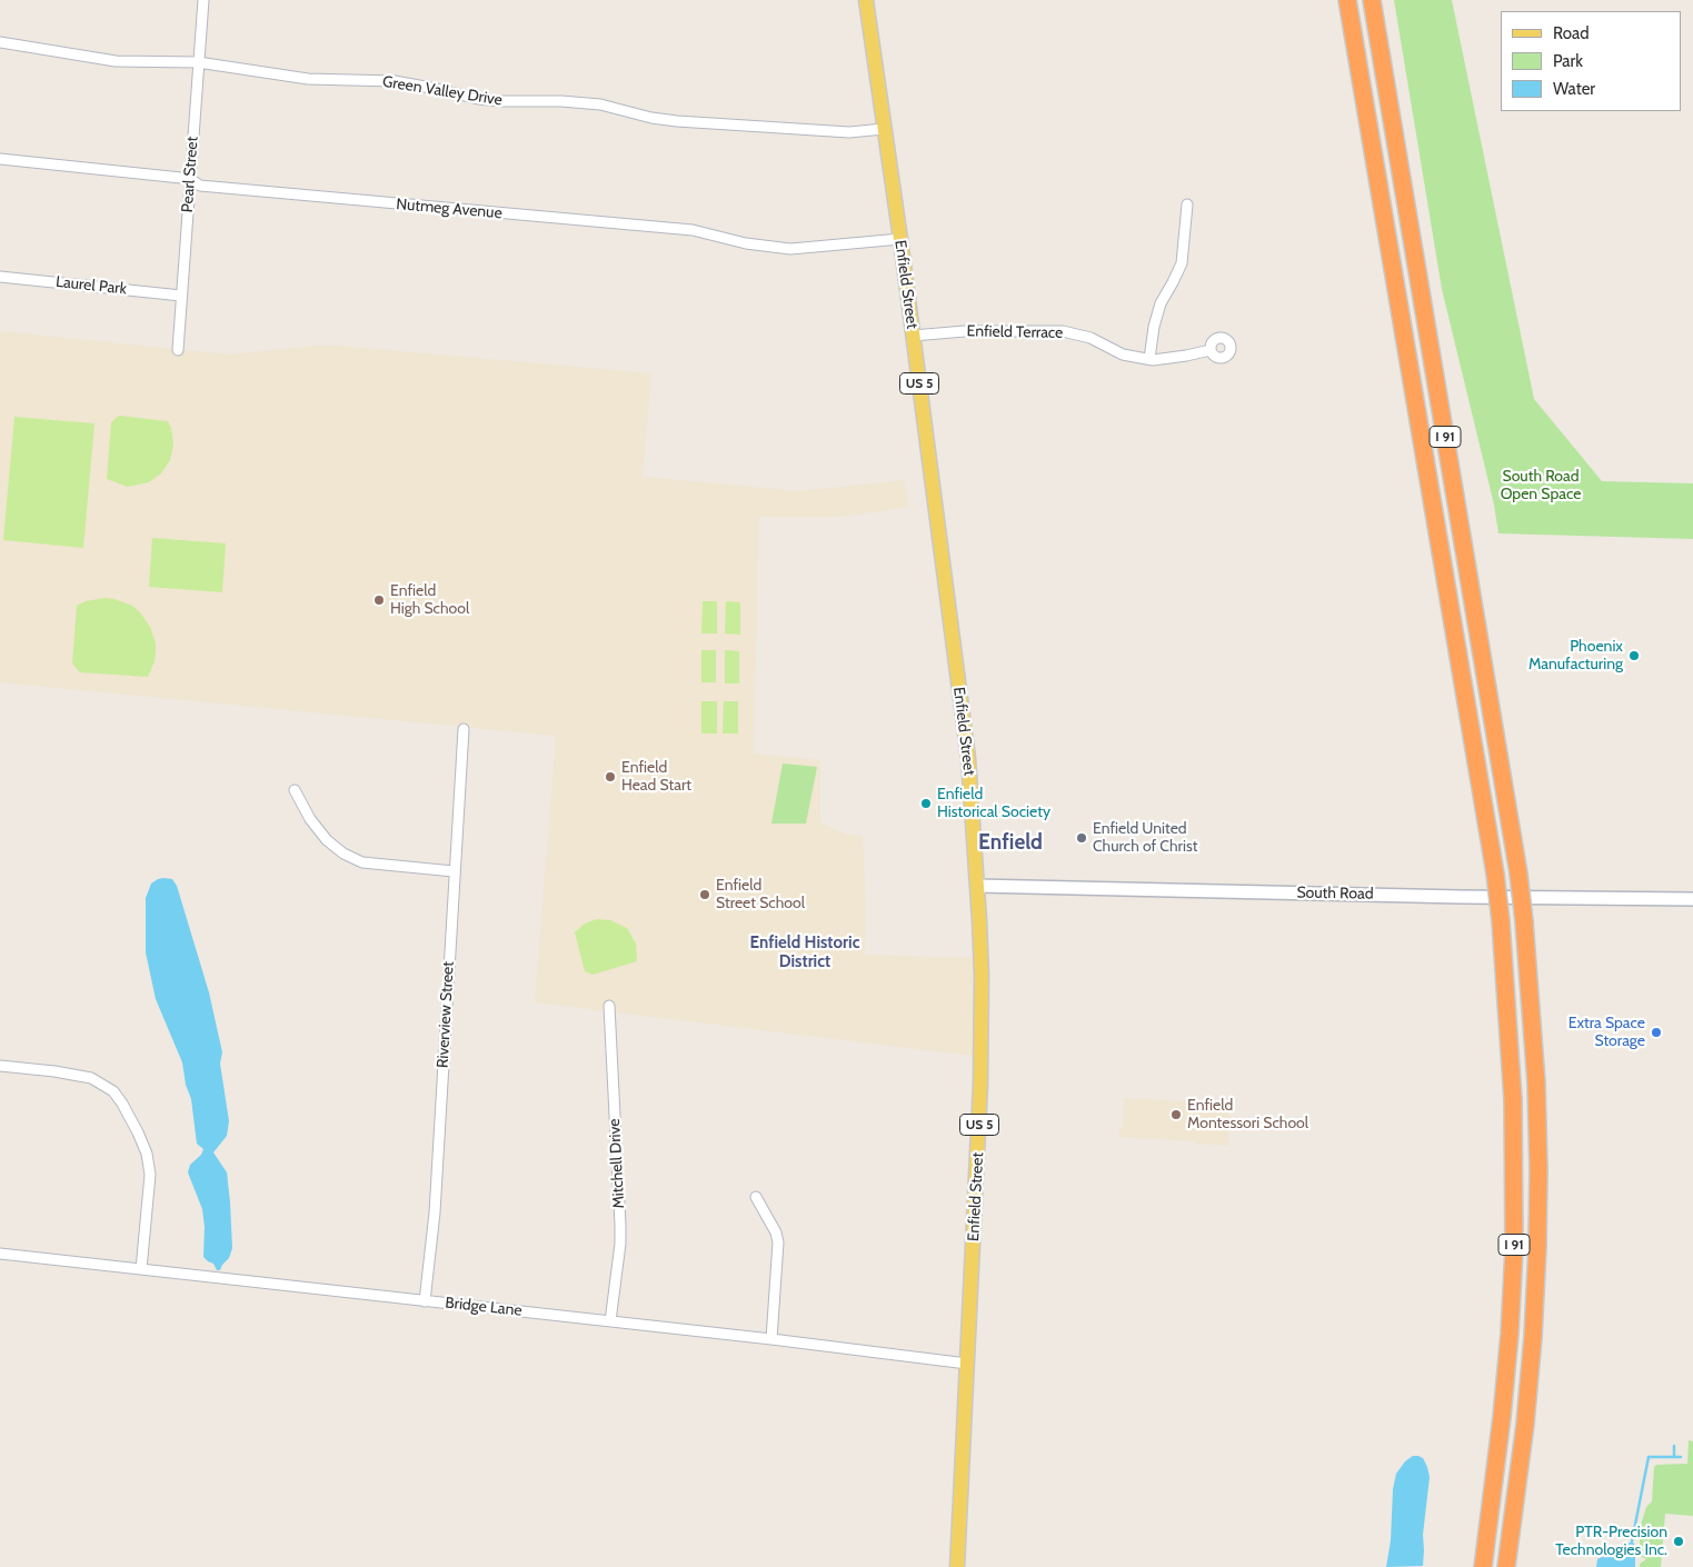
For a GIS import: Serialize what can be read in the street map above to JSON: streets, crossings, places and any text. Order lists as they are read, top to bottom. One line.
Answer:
{"streets":{"highway":["I 91"],"main road":["Enfield Street","US 5","South Road"],"street":["Green Valley Drive","Pearl Street","Nutmeg Avenue","Laurel Park","Enfield Terrace","Riverview Street","Mitchell Drive","Bridge Lane"]},"crossings":[["Green Valley Drive","Pearl Street"],["Green Valley Drive","Enfield Street"],["Pearl Street","Nutmeg Avenue"],["Pearl Street","Laurel Park"],["Nutmeg Avenue","Enfield Street"],["Enfield Street","Enfield Terrace"],["Enfield Street","South Road"],["Enfield Street","Bridge Lane"],["Riverview Street","Bridge Lane"],["Mitchell Drive","Bridge Lane"]],"districts":["Enfield","Enfield Historic District"],"parks":["South Road Open Space"],"places":["Enfield High School","Phoenix Manufacturing","Enfield Head Start","Enfield Historical Society","Enfield United Church of Christ","Enfield Street School","Extra Space Storage","Enfield Montessori School","PTR-Precision Technologies Inc."],"legend":["Road","Park","Water"]}
